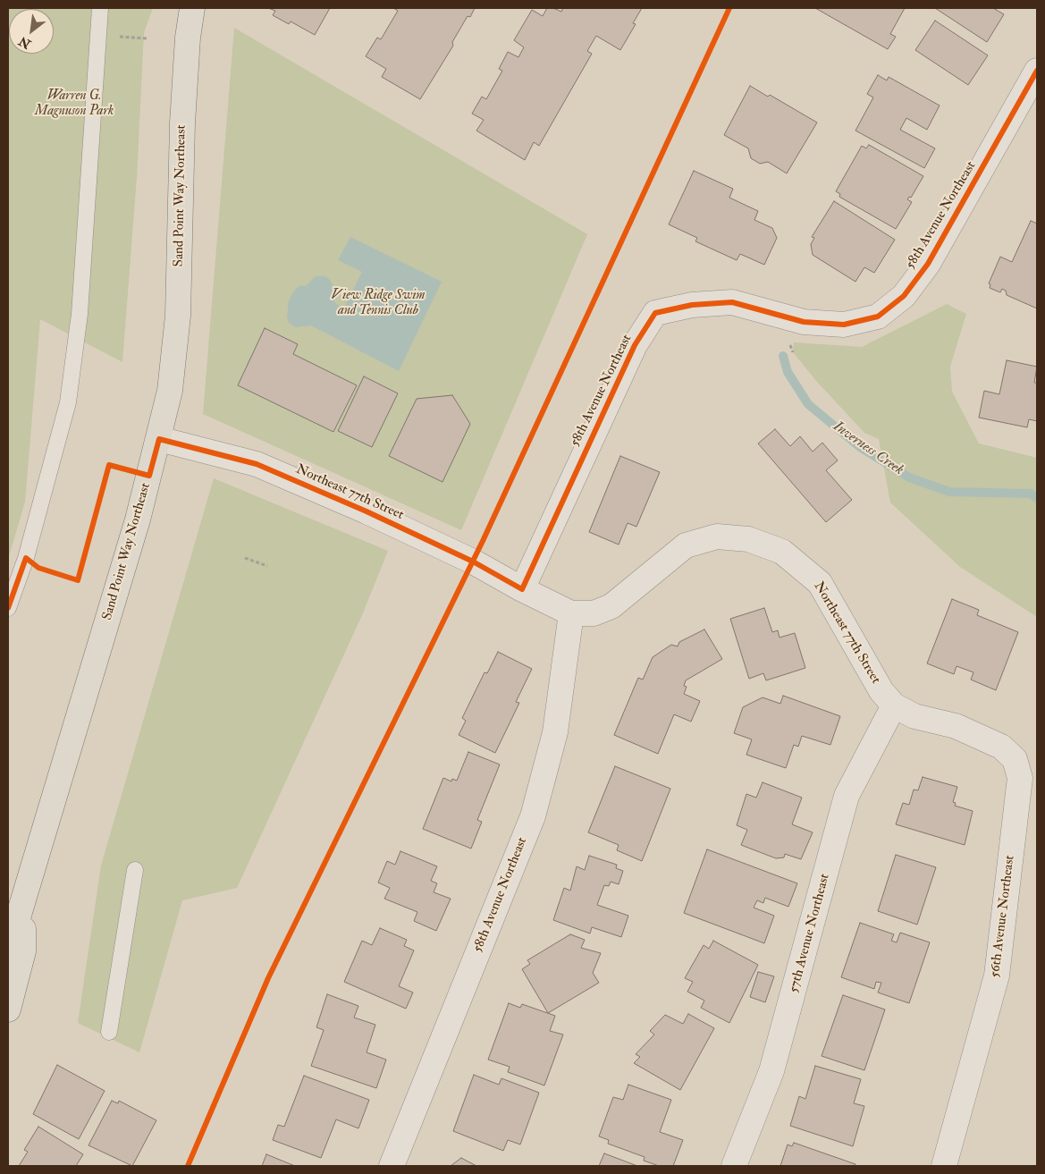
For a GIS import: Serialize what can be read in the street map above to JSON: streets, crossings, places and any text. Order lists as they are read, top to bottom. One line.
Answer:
{"streets":{"main road":["Sand Point Way Northeast"],"street":["58th Avenue Northeast","Northeast 77th Street","56th Avenue Northeast","57th Avenue Northeast"]},"crossings":[["Sand Point Way Northeast","Northeast 77th Street"],["58th Avenue Northeast","Northeast 77th Street"],["Northeast 77th Street","56th Avenue Northeast"],["Northeast 77th Street","57th Avenue Northeast"]],"water":["Inverness Creek"],"parks":["Warren G. Magnuson Park","View Ridge Swim and Tennis Club"],"north":"bottom left"}
